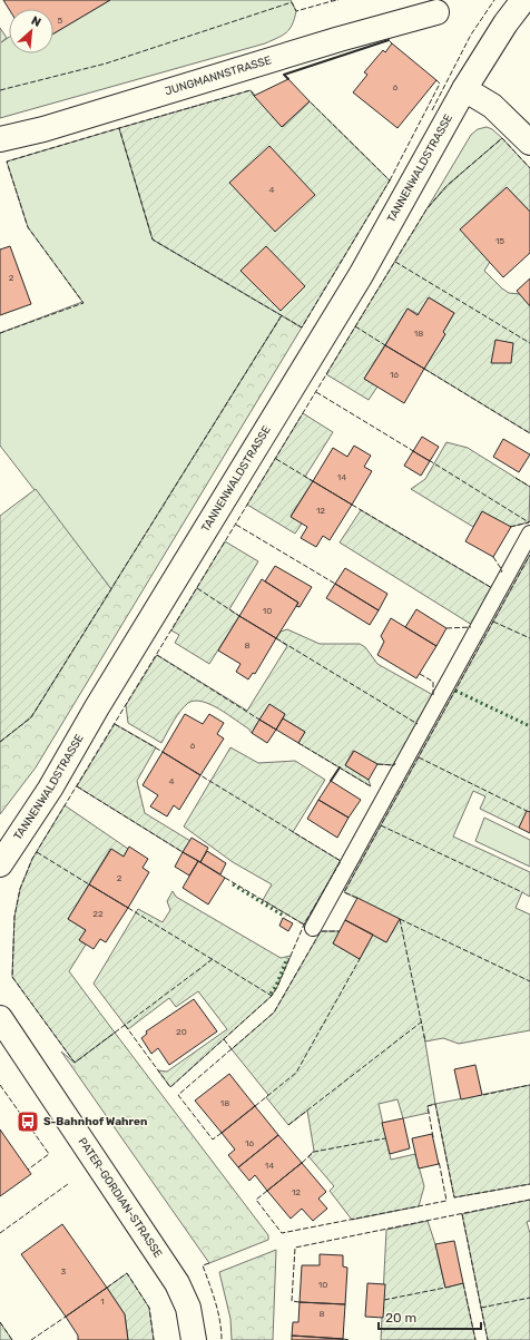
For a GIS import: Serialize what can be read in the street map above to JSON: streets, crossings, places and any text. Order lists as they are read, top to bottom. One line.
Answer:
{"streets":{"street":["JUNGMANNSTRASSE","TANNENWALDSTRASSE","PATER-GORDIAN-STRASSE"]},"places":{"bus stop":["S-Bahnhof Wahren"]},"house_numbers":["5","6","4","15","2","18","16","14","12","10","8","6","4","2","22","20","18","16","14","12","3","10","1","8"],"scale_bar":"20 m","north":"top right"}
